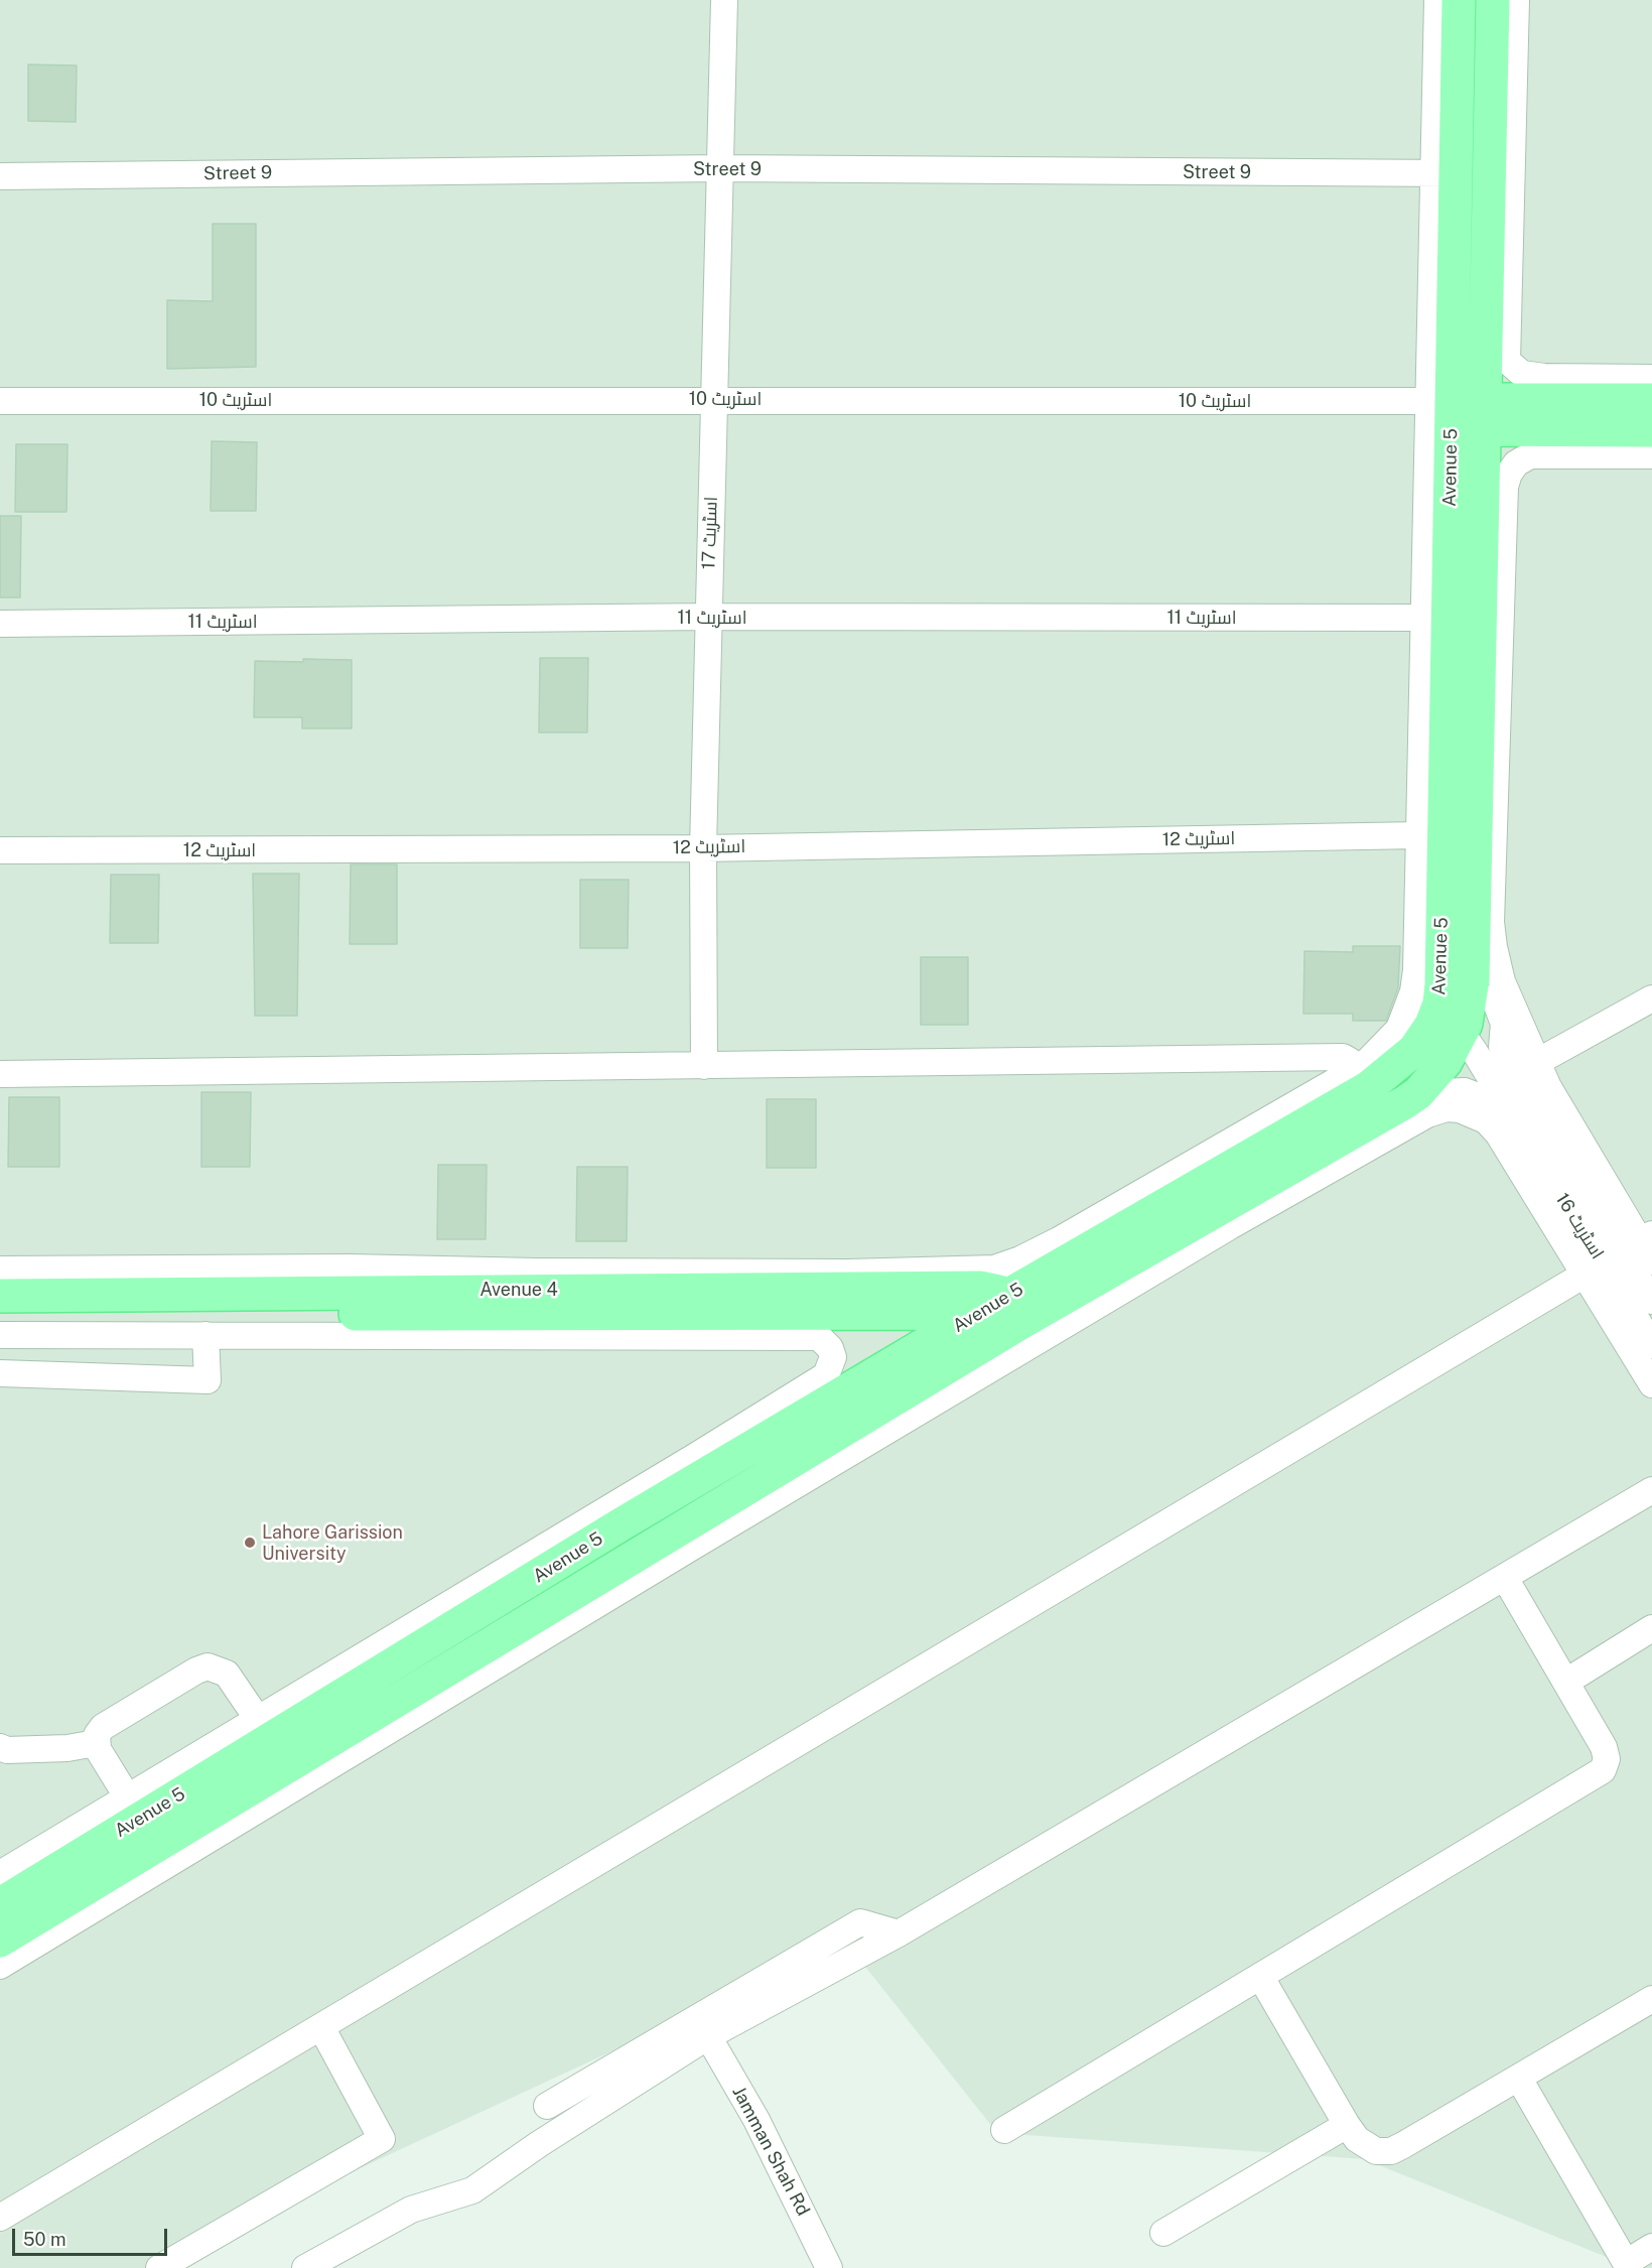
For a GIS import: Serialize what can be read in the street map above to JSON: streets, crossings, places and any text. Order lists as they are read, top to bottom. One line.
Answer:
{"streets":{"main road":["Avenue 5","Avenue 4"],"street":["Street 9","اسٹریٹ 10","اسٹریٹ 17","اسٹریٹ 11","اسٹریٹ 12","اسٹریٹ 16","Jamman Shah Rd"]},"crossings":[["Street 9","Avenue 5"],["Street 9","اسٹریٹ 17"],["اسٹریٹ 10","Avenue 5"],["اسٹریٹ 10","اسٹریٹ 17"],["Avenue 5","اسٹریٹ 16"],["Avenue 5","Avenue 4"],["اسٹریٹ 17","اسٹریٹ 11"],["اسٹریٹ 17","اسٹریٹ 12"]],"places":["Lahore Garission University"],"scale_bar":"50 m"}
